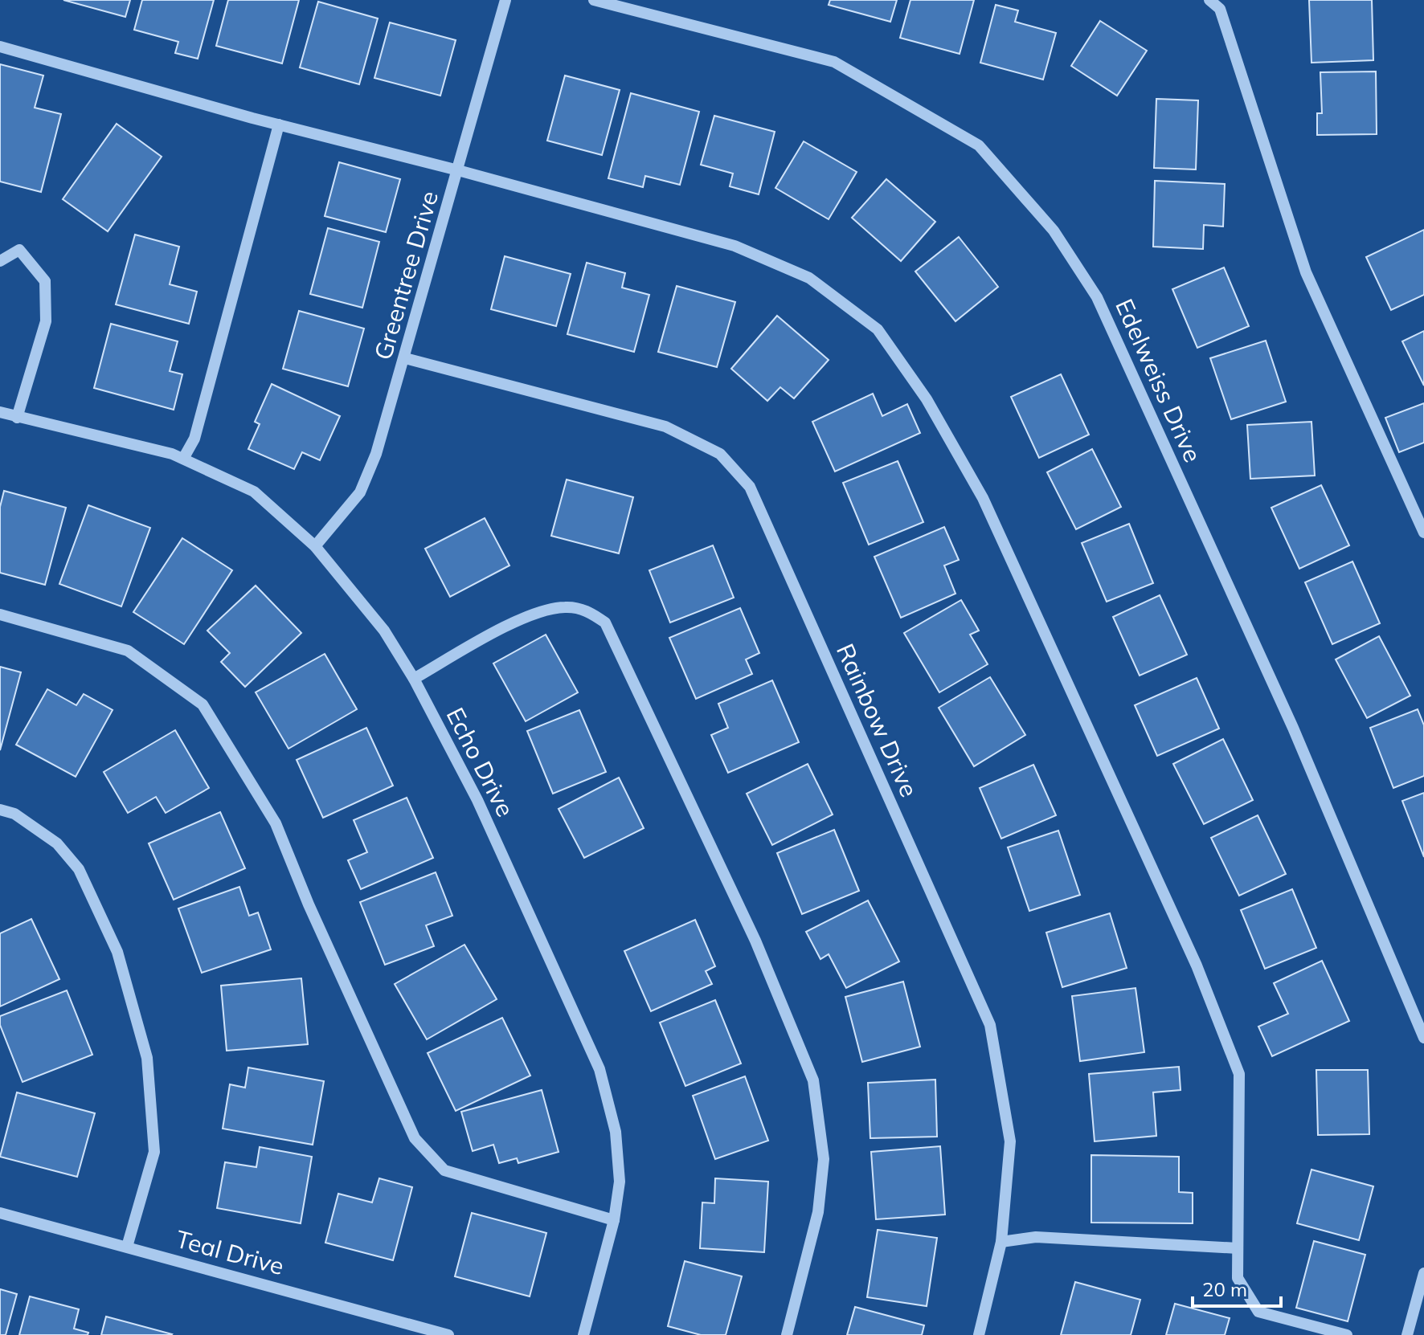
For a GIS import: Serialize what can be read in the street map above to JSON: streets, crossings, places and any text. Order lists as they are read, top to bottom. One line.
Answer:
{"streets":{"street":["Greentree Drive","Edelweiss Drive","Rainbow Drive","Echo Drive","Teal Drive"]},"crossings":[["Greentree Drive","Rainbow Drive"],["Greentree Drive","Echo Drive"]],"scale_bar":"20 m"}
